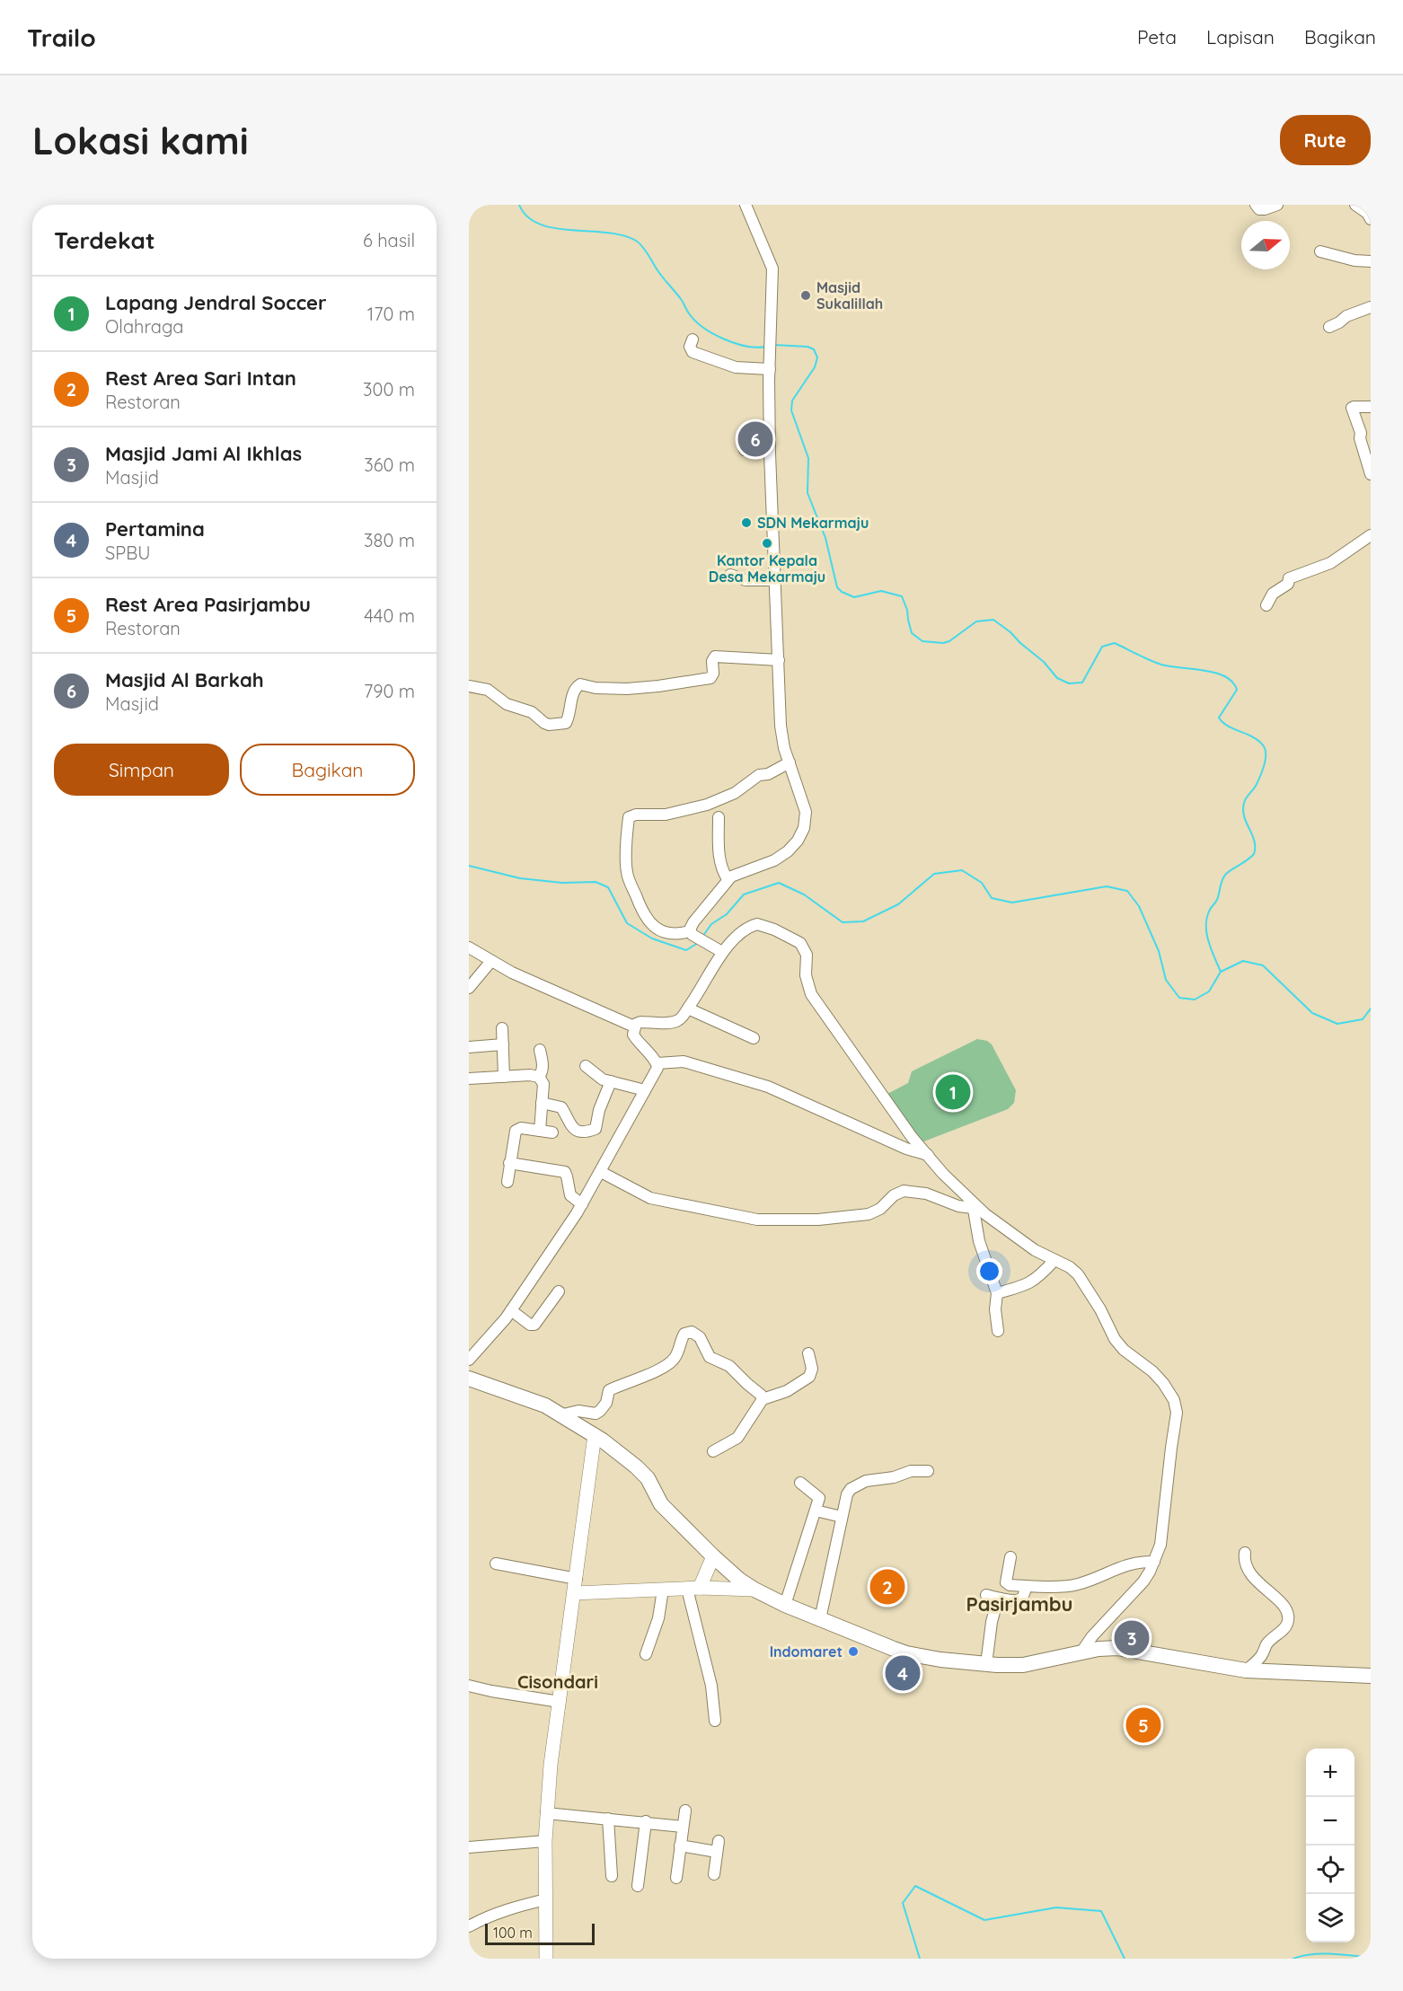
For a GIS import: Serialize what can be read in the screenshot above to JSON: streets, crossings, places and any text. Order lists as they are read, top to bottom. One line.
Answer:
{"districts":["Pasirjambu","Cisondari"],"places":["Masjid Sukalillah","SDN Mekarmaju","Kantor Kepala Desa Mekarmaju","Indomaret"],"scale_bar":"100 m","north":"right","page":{"header":"Trailo","nav":["Peta","Lapisan","Bagikan"],"buttons":["Rute",["Simpan","Bagikan"]],"title":"Lokasi kami","heading":["Terdekat","6 hasil"],"list":[{"mark":"1","name":"Lapang Jendral Soccer","note":"Olahraga","value":"170 m"},{"mark":"2","name":"Rest Area Sari Intan","note":"Restoran","value":"300 m"},{"mark":"3","name":"Masjid Jami Al Ikhlas","note":"Masjid","value":"360 m"},{"mark":"4","name":"Pertamina","note":"SPBU","value":"380 m"},{"mark":"5","name":"Rest Area Pasirjambu","note":"Restoran","value":"440 m"},{"mark":"6","name":"Masjid Al Barkah","note":"Masjid","value":"790 m"}],"pins":["6","1","2","3","4","5"],"map_buttons":["+","−"],"scale":"100 m"}}
